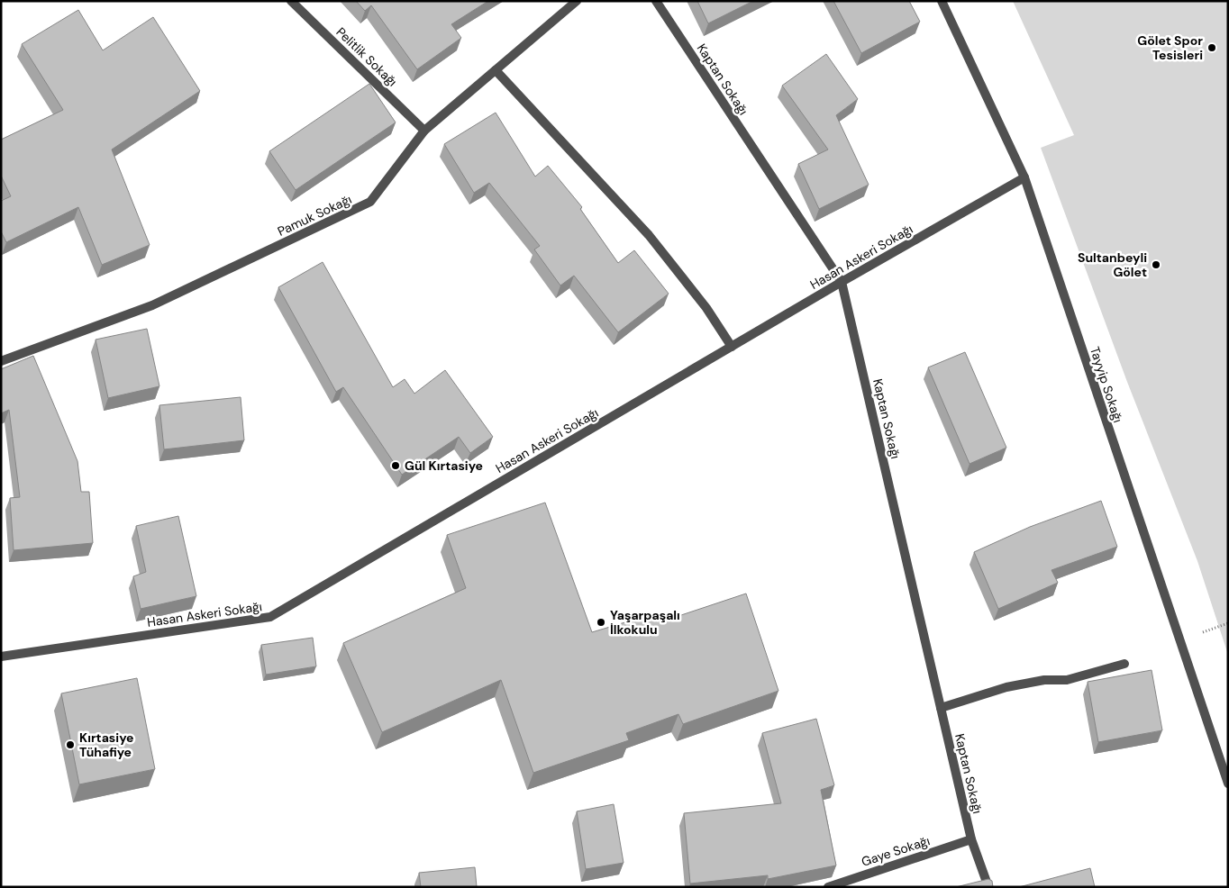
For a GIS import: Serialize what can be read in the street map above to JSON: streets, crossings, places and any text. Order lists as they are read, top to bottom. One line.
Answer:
{"streets":{"street":["Pelitlik Sokağı","Kaptan Sokağı","Pamuk Sokağı","Hasan Askeri Sokağı","Tayyip Sokağı","Gaye Sokağı"]},"crossings":[["Pelitlik Sokağı","Pamuk Sokağı"],["Kaptan Sokağı","Hasan Askeri Sokağı"],["Kaptan Sokağı","Gaye Sokağı"],["Hasan Askeri Sokağı","Tayyip Sokağı"]],"places":["Gölet Spor Tesisleri","Sultanbeyli Gölet","Gül Kırtasiye","Yaşarpaşalı İlkokulu","Kırtasiye Tühafiye"]}
